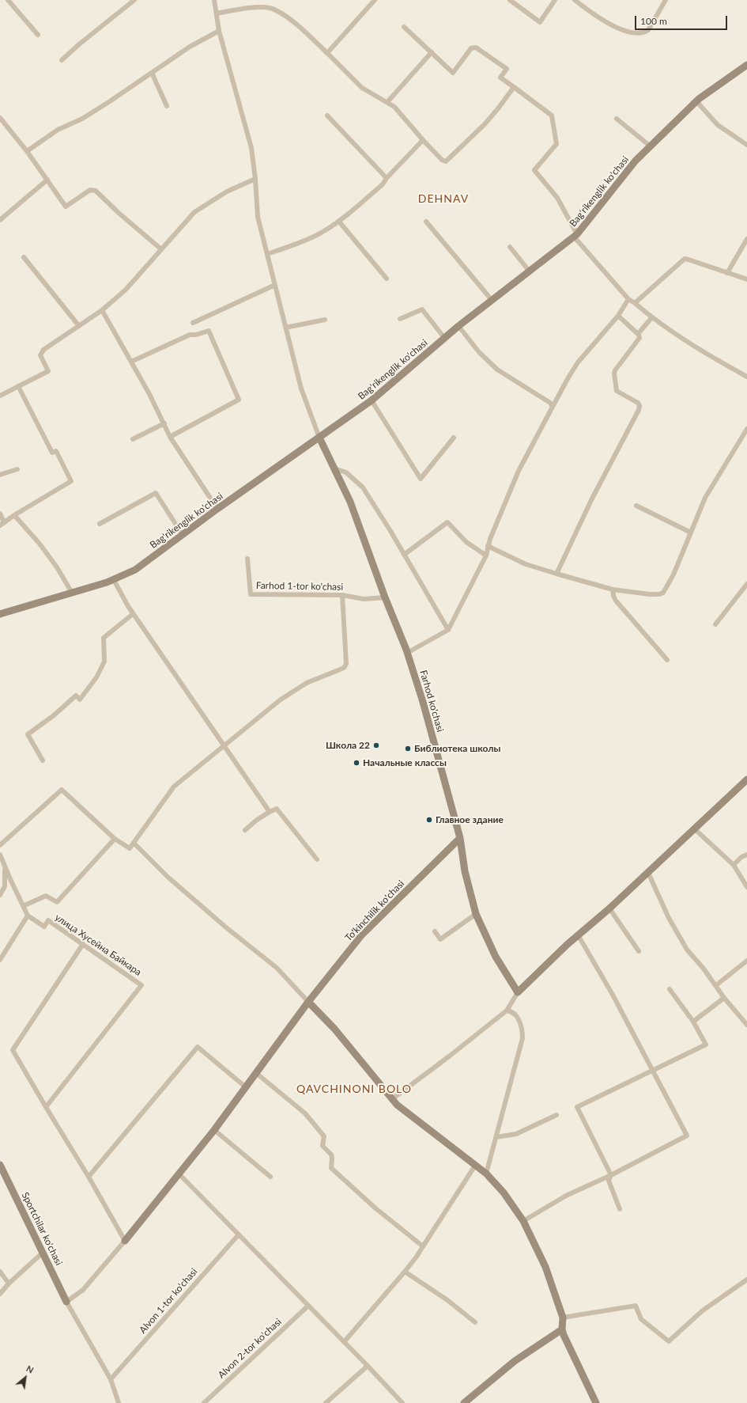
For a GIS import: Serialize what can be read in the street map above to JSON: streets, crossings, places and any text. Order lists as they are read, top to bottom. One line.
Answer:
{"streets":{"street":["Bag'rikenglik ko'chasi","Farhod 1-tor ko'chasi","Farhod ko'chasi","To'kinchilik ko'chasi","улица Хусейна Байкара","Sportchilar ko‘chasi","Alvon 1-tor ko‘chasi","Alvon 2-tor ko‘chasi"]},"crossings":[["Bag'rikenglik ko'chasi","Farhod ko'chasi"],["Farhod 1-tor ko'chasi","Farhod ko'chasi"],["Farhod ko'chasi","To'kinchilik ko'chasi"]],"districts":["DEHNAV","QAVCHINONI BOLO"],"places":["Школа 22","Библиотека школы","Начальные классы","Главное здание"],"scale_bar":"100 m","north":"top right"}
